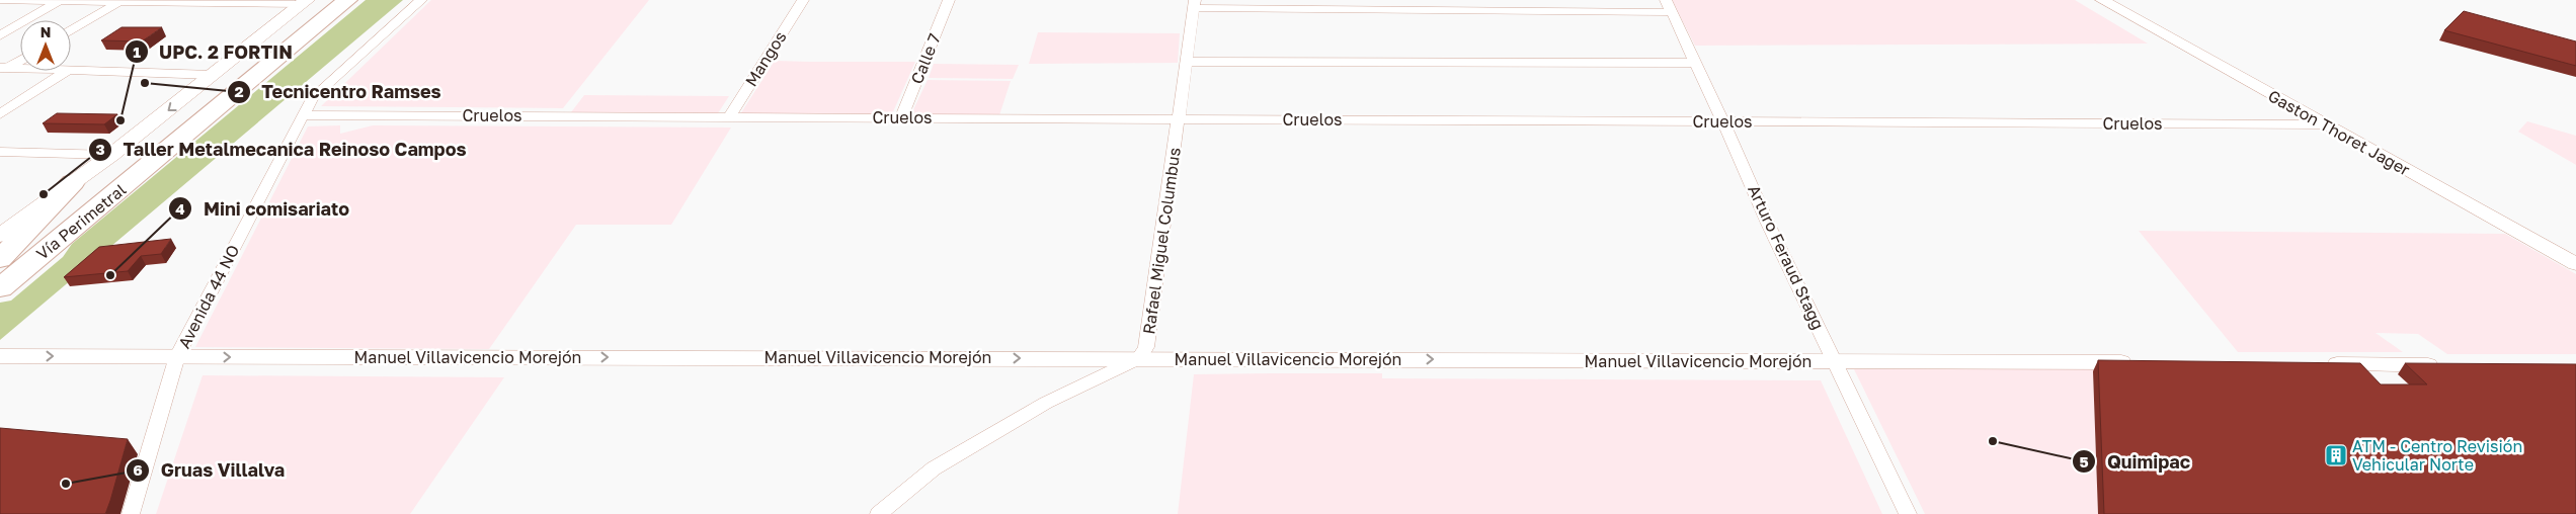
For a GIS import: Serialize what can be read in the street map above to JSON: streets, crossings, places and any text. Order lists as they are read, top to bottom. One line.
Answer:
{"streets":{"highway":["Vía Perimetral"],"street":["Mangos","Calle 7","Cruelos","Gaston Thoret Jager","Rafael Miguel Columbus","Arturo Feraud Stagg","Avenida 44 NO","Manuel Villavicencio Morejón"]},"crossings":[["Mangos","Cruelos"],["Calle 7","Cruelos"],["Cruelos","Gaston Thoret Jager"],["Cruelos","Rafael Miguel Columbus"],["Cruelos","Arturo Feraud Stagg"],["Cruelos","Avenida 44 NO"],["Rafael Miguel Columbus","Manuel Villavicencio Morejón"],["Arturo Feraud Stagg","Manuel Villavicencio Morejón"],["Avenida 44 NO","Manuel Villavicencio Morejón"]],"one_way":["Manuel Villavicencio Morejón"],"places":{"other":["Tecnicentro Ramses","UPC. 2 FORTIN","Taller Metalmecanica Reinoso Campos","Mini comisariato","Quimipac","Gruas Villalva"],"building":["ATM - Centro Revisión Vehicular Norte"]},"north":"top"}
